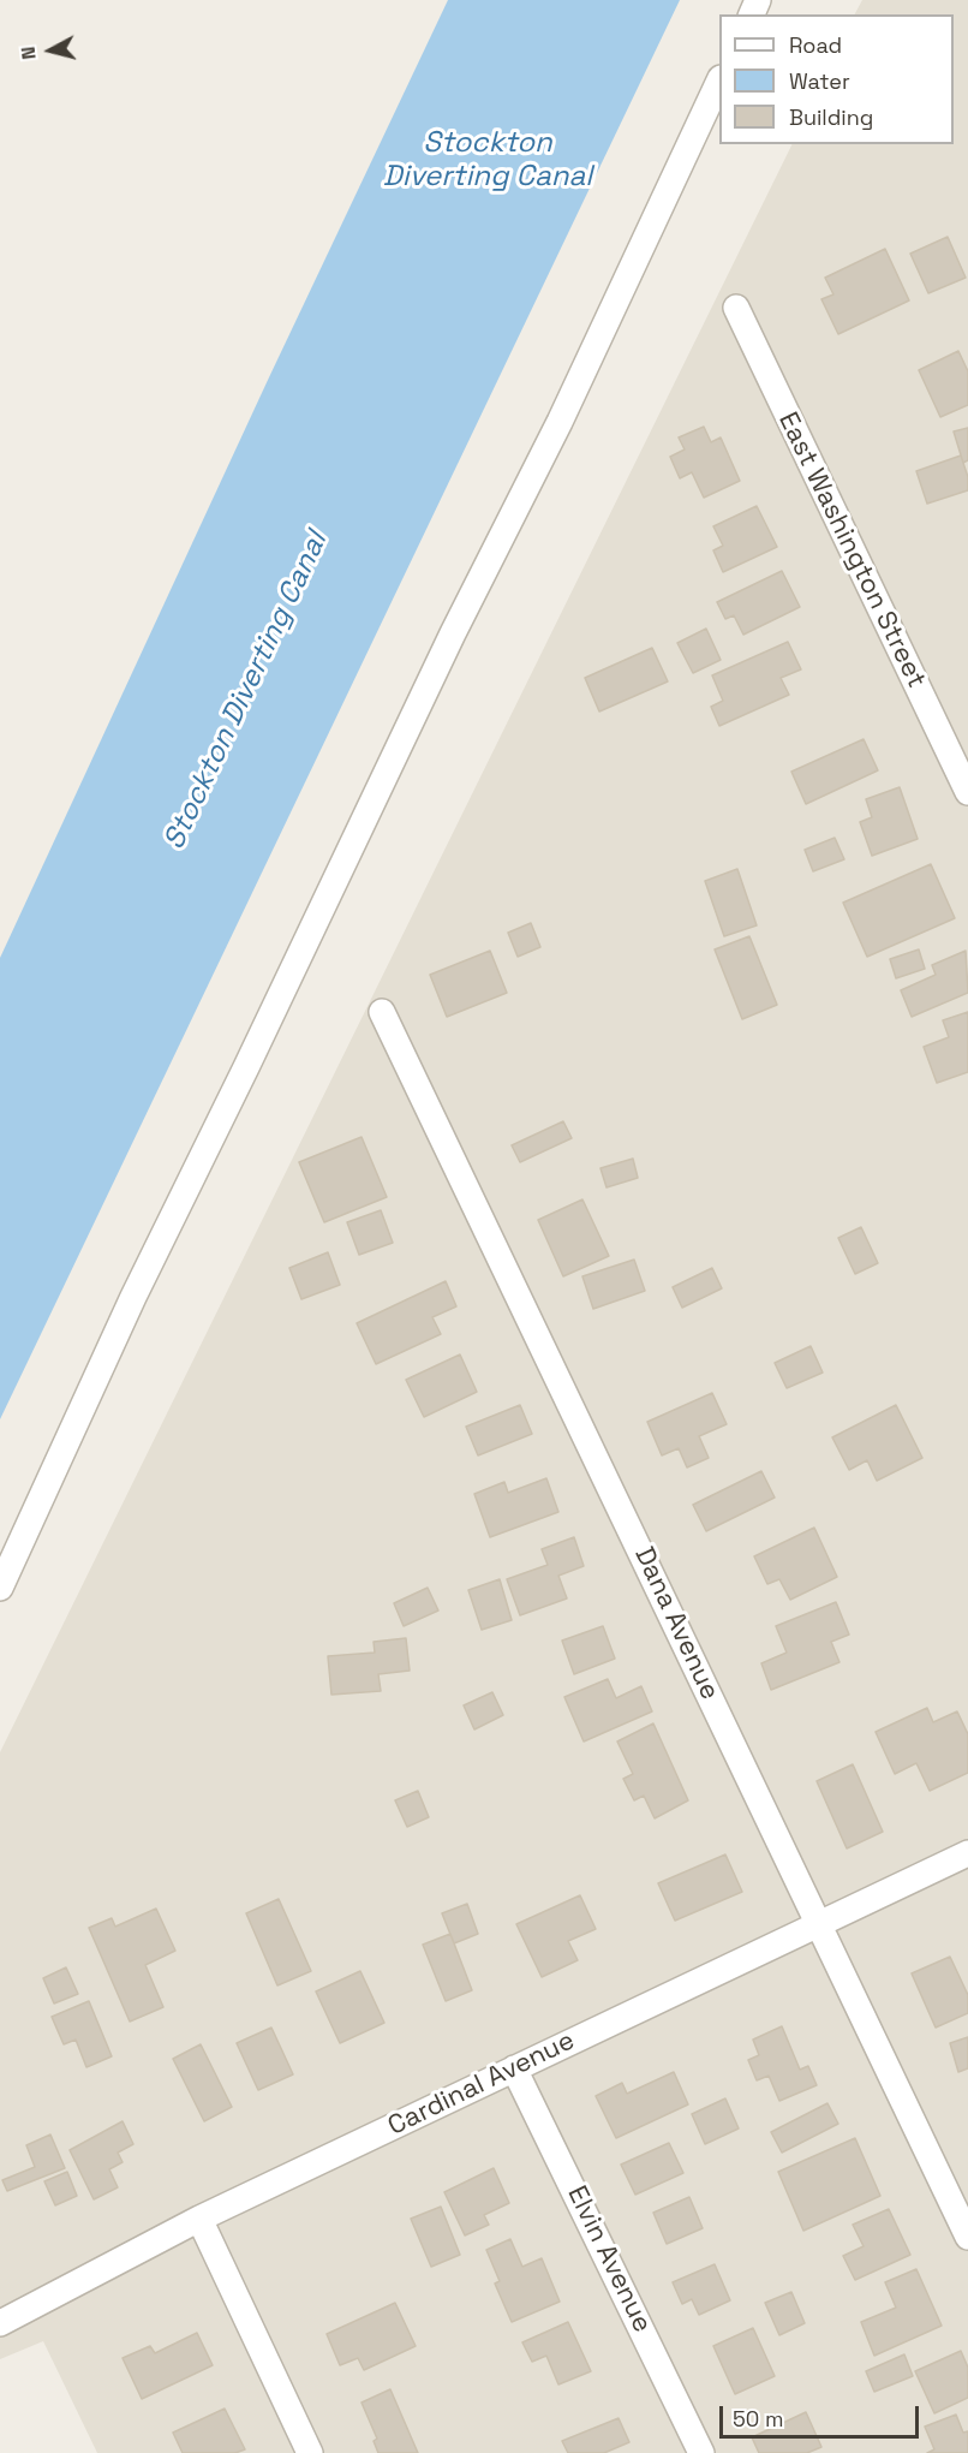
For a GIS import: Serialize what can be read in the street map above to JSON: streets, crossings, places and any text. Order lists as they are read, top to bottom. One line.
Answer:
{"streets":{"street":["East Washington Street","Dana Avenue","Cardinal Avenue","Elvin Avenue"]},"crossings":[["Dana Avenue","Cardinal Avenue"],["Cardinal Avenue","Elvin Avenue"]],"water":["Stockton Diverting Canal"],"legend":["Road","Water","Building"],"scale_bar":"50 m","north":"left"}
